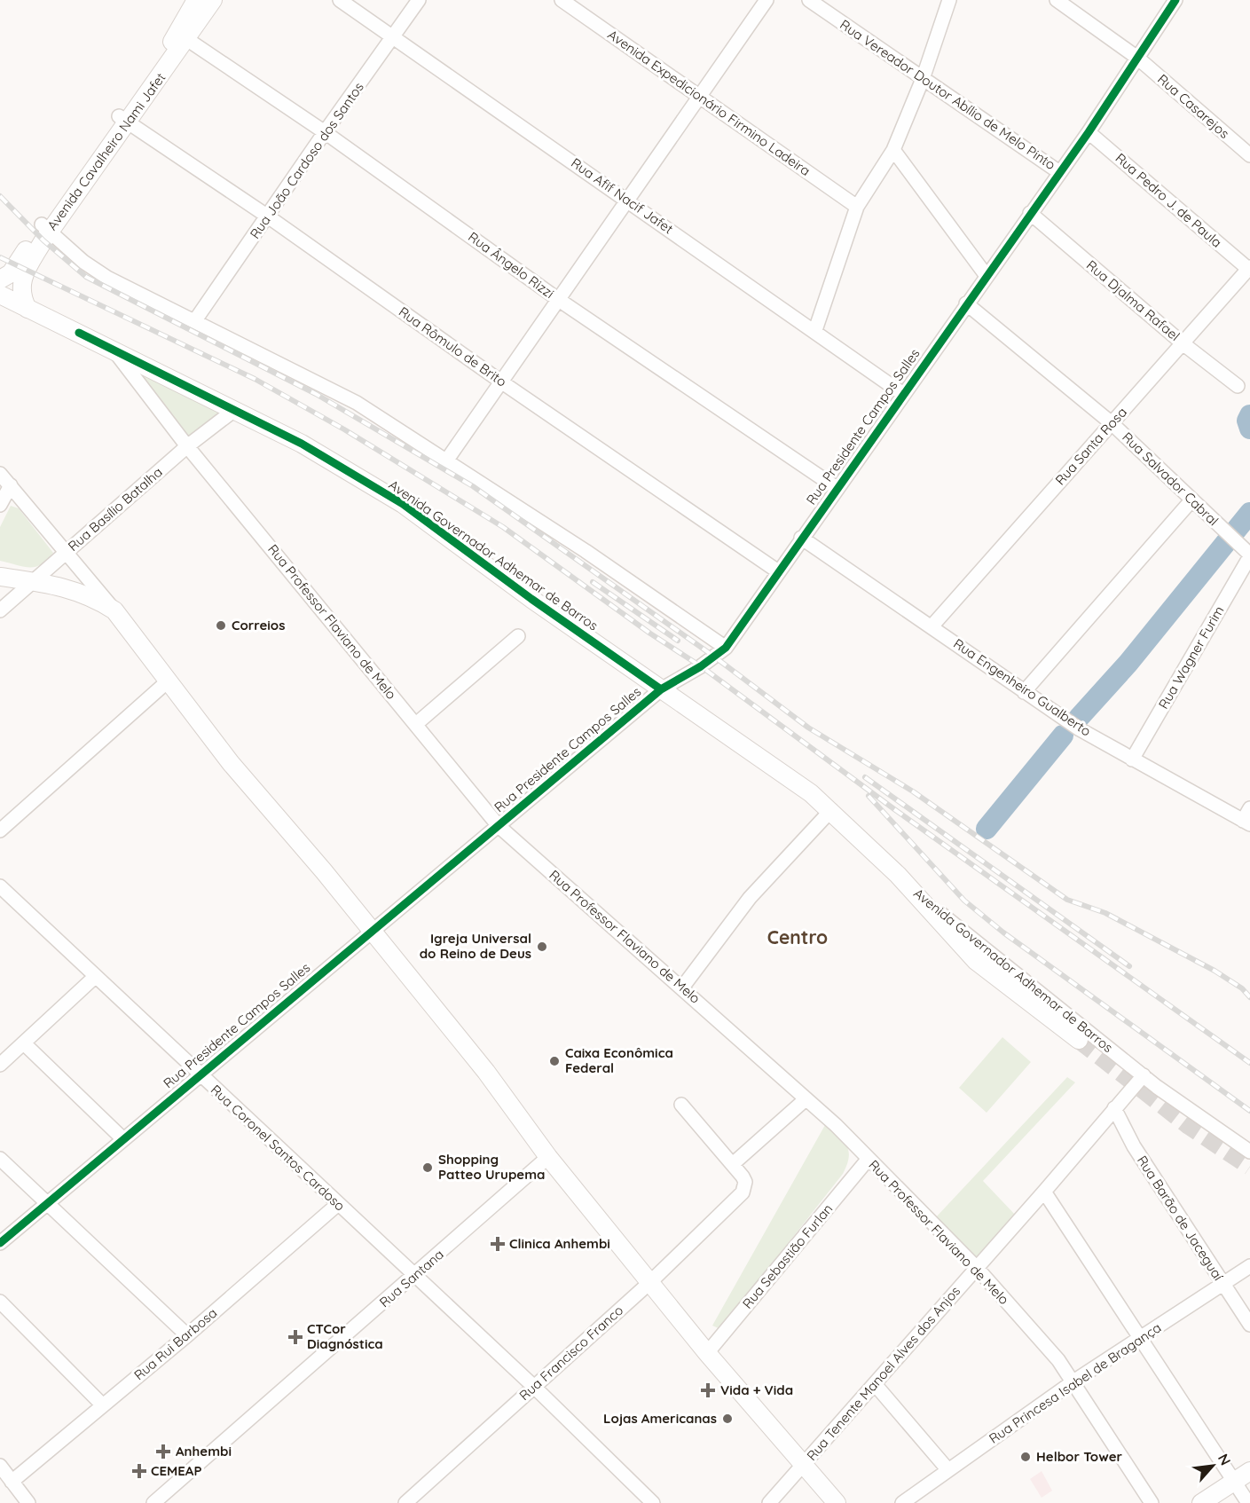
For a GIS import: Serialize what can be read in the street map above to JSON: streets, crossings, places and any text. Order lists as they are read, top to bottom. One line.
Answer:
{"streets":{"main road":["Avenida Cavalheiro Nami Jafet","Avenida Governador Adhemar de Barros"],"street":["Rua Vereador Doutor Abílio de Melo Pinto","Avenida Expedicionário Firmino Ladeira","Rua Casarejos","Rua João Cardoso dos Santos","Rua Afif Nacif Jafet","Rua Pedro J. de Paula","Rua Ângelo Rizzi","Rua Djalma Rafael","Rua Rômulo de Brito","Rua Presidente Campos Salles","Rua Santa Rosa","Rua Salvador Cabral","Rua Basílio Batalha","Rua Professor Flaviano de Melo","Rua Wagner Furim","Rua Engenheiro Gualberto","Rua Coronel Santos Cardoso","Rua Barão de Jaceguaí","Rua Sebastião Furlan","Rua Santana","Rua Rui Barbosa","Rua Francisco Franco","Rua Tenente Manoel Alves dos Anjos","Rua Princesa Isabel de Bragança"]},"crossings":[["Rua Vereador Doutor Abílio de Melo Pinto","Rua Presidente Campos Salles"],["Rua Casarejos","Rua Presidente Campos Salles"],["Avenida Cavalheiro Nami Jafet","Rua Ângelo Rizzi"],["Avenida Cavalheiro Nami Jafet","Rua Rômulo de Brito"],["Avenida Cavalheiro Nami Jafet","Avenida Governador Adhemar de Barros"],["Rua João Cardoso dos Santos","Rua Afif Nacif Jafet"],["Rua João Cardoso dos Santos","Rua Ângelo Rizzi"],["Rua João Cardoso dos Santos","Rua Rômulo de Brito"],["Rua Afif Nacif Jafet","Rua Presidente Campos Salles"],["Rua Pedro J. de Paula","Rua Presidente Campos Salles"],["Rua Pedro J. de Paula","Rua Santa Rosa"],["Rua Ângelo Rizzi","Rua Presidente Campos Salles"],["Rua Djalma Rafael","Rua Presidente Campos Salles"],["Rua Djalma Rafael","Rua Santa Rosa"],["Rua Rômulo de Brito","Rua Presidente Campos Salles"],["Rua Presidente Campos Salles","Rua Salvador Cabral"],["Rua Presidente Campos Salles","Avenida Governador Adhemar de Barros"],["Rua Presidente Campos Salles","Rua Professor Flaviano de Melo"],["Rua Presidente Campos Salles","Rua Engenheiro Gualberto"],["Rua Presidente Campos Salles","Rua Coronel Santos Cardoso"],["Rua Santa Rosa","Rua Salvador Cabral"],["Rua Santa Rosa","Rua Engenheiro Gualberto"],["Rua Salvador Cabral","Rua Wagner Furim"],["Rua Basílio Batalha","Avenida Governador Adhemar de Barros"],["Rua Basílio Batalha","Rua Professor Flaviano de Melo"],["Avenida Governador Adhemar de Barros","Rua Professor Flaviano de Melo"],["Avenida Governador Adhemar de Barros","Rua Tenente Manoel Alves dos Anjos"],["Rua Professor Flaviano de Melo","Rua Sebastião Furlan"],["Rua Professor Flaviano de Melo","Rua Tenente Manoel Alves dos Anjos"],["Rua Professor Flaviano de Melo","Rua Princesa Isabel de Bragança"],["Rua Wagner Furim","Rua Engenheiro Gualberto"],["Rua Coronel Santos Cardoso","Rua Santana"],["Rua Coronel Santos Cardoso","Rua Rui Barbosa"],["Rua Coronel Santos Cardoso","Rua Francisco Franco"],["Rua Barão de Jaceguaí","Rua Tenente Manoel Alves dos Anjos"],["Rua Barão de Jaceguaí","Rua Princesa Isabel de Bragança"]],"districts":["Centro"],"places":{"other":["Correios","Igreja Universal do Reino de Deus","Caixa Econômica Federal","Shopping Patteo Urupema","Lojas Americanas","Helbor Tower"],"health":["Clinica Anhembi","CTCor Diagnóstica","Vida + Vida","Anhembi","CEMEAP"]},"north":"top right"}
